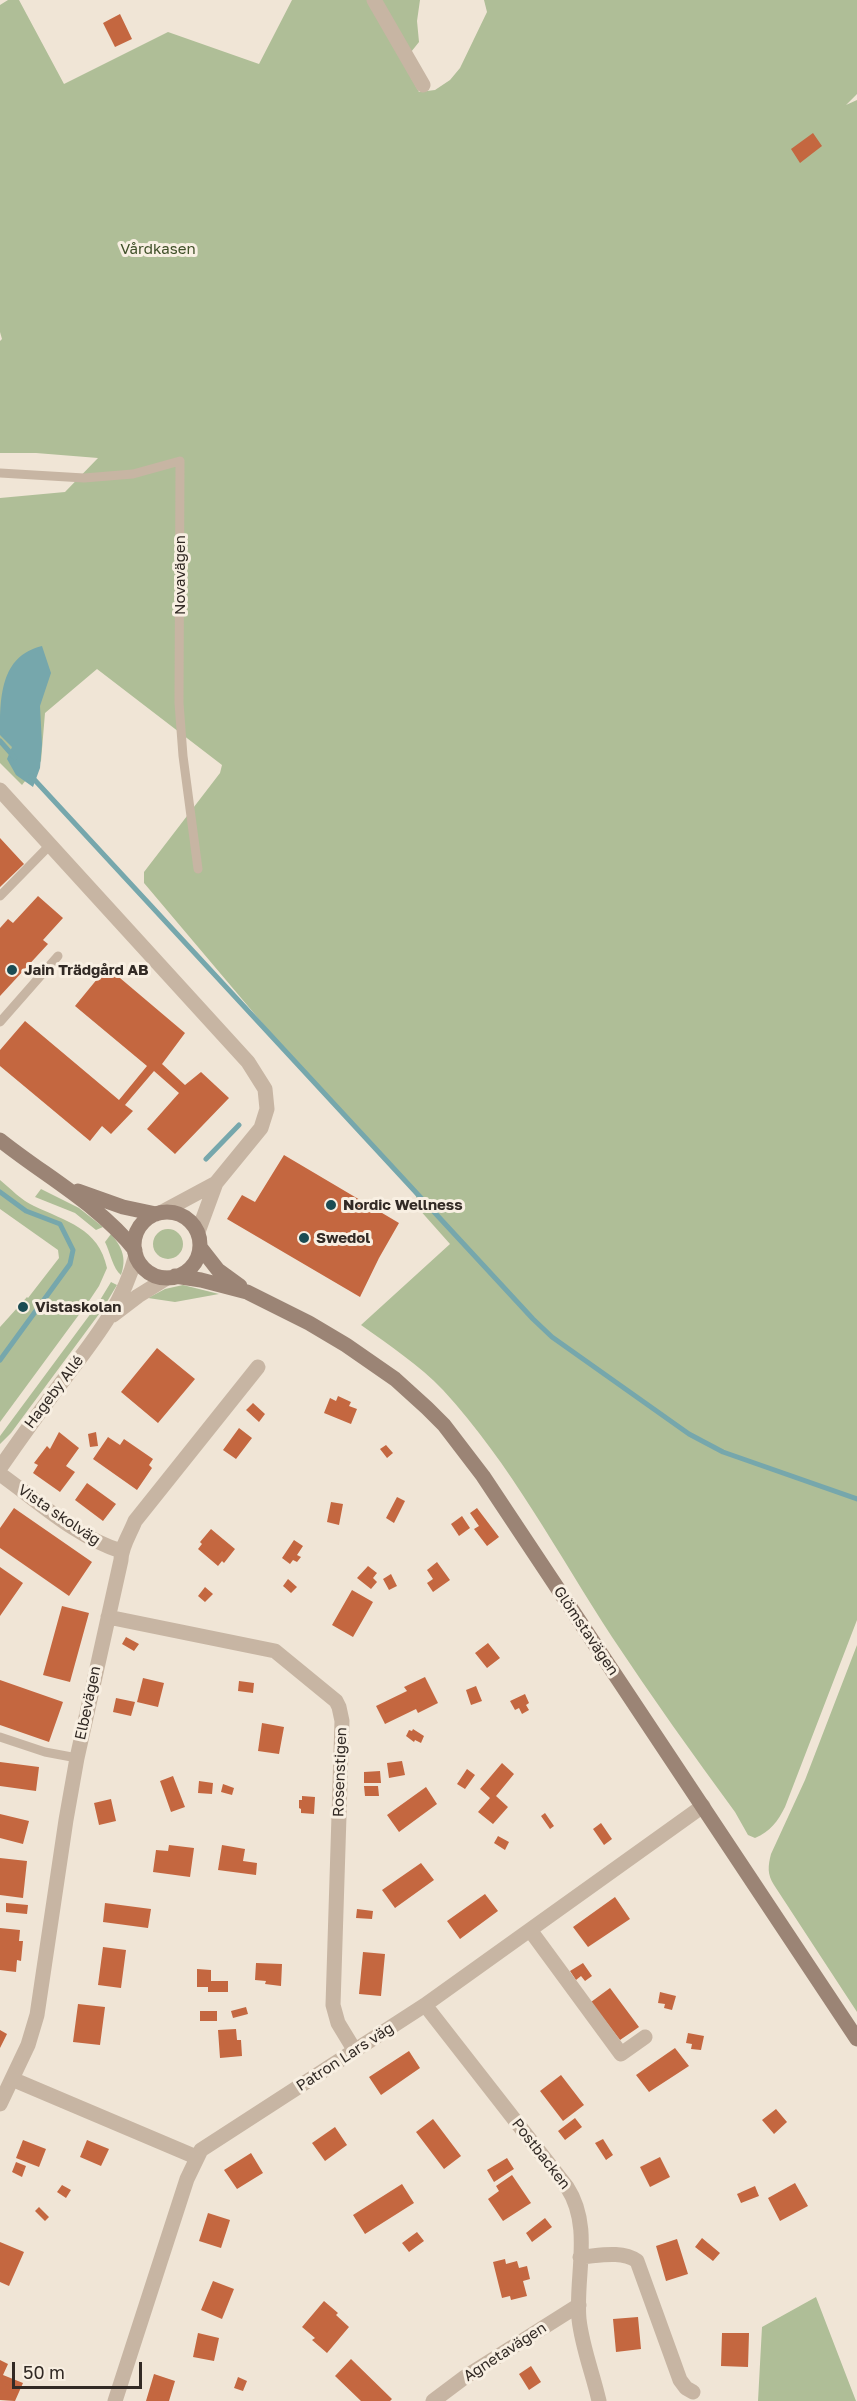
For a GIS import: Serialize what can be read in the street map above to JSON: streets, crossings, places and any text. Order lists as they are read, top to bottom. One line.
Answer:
{"streets":{"main road":["Glömstavägen"],"street":["Hageby Allé","Vista skolväg","Elbevägen","Rosenstigen","Patron Lars väg","Postbacken","Agnetavägen"],"lane":["Novavägen"]},"crossings":[["Hageby Allé","Glömstavägen"],["Vista skolväg","Elbevägen"],["Glömstavägen","Patron Lars väg"],["Elbevägen","Rosenstigen"],["Rosenstigen","Patron Lars väg"],["Patron Lars väg","Postbacken"],["Postbacken","Agnetavägen"]],"parks":["Vårdkasen"],"places":["Jain Trädgård AB","Nordic Wellness","Swedol","Vistaskolan"],"scale_bar":"50 m"}
